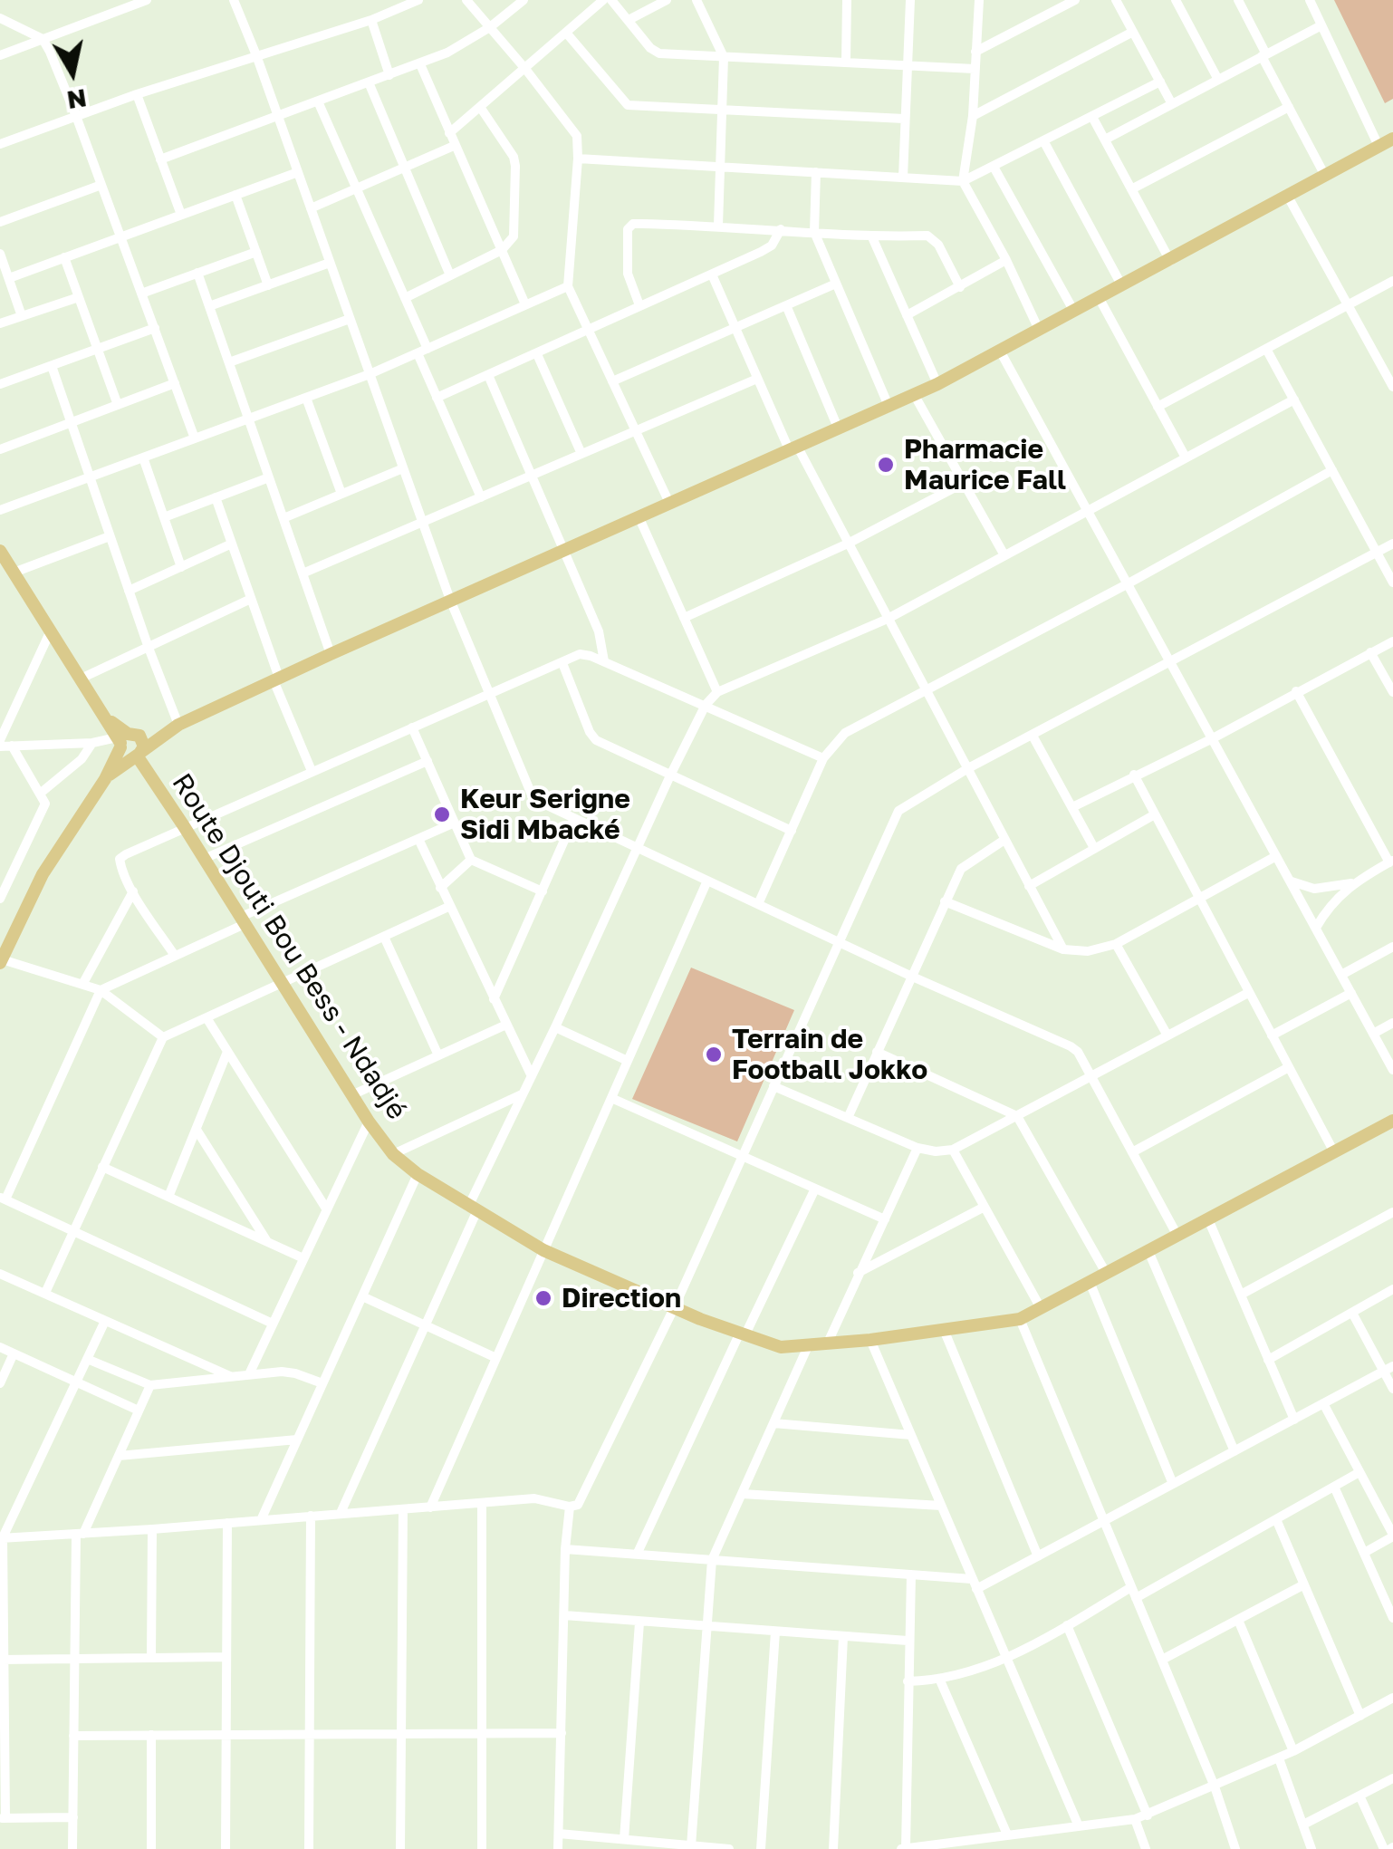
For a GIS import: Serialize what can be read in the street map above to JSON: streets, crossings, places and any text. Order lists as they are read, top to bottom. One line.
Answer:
{"streets":{"main road":["Route Djouti Bou Bess - Ndadjé"]},"places":["Pharmacie Maurice Fall","Keur Serigne Sidi Mbacké","Terrain de Football Jokko","Direction"],"north":"bottom"}
